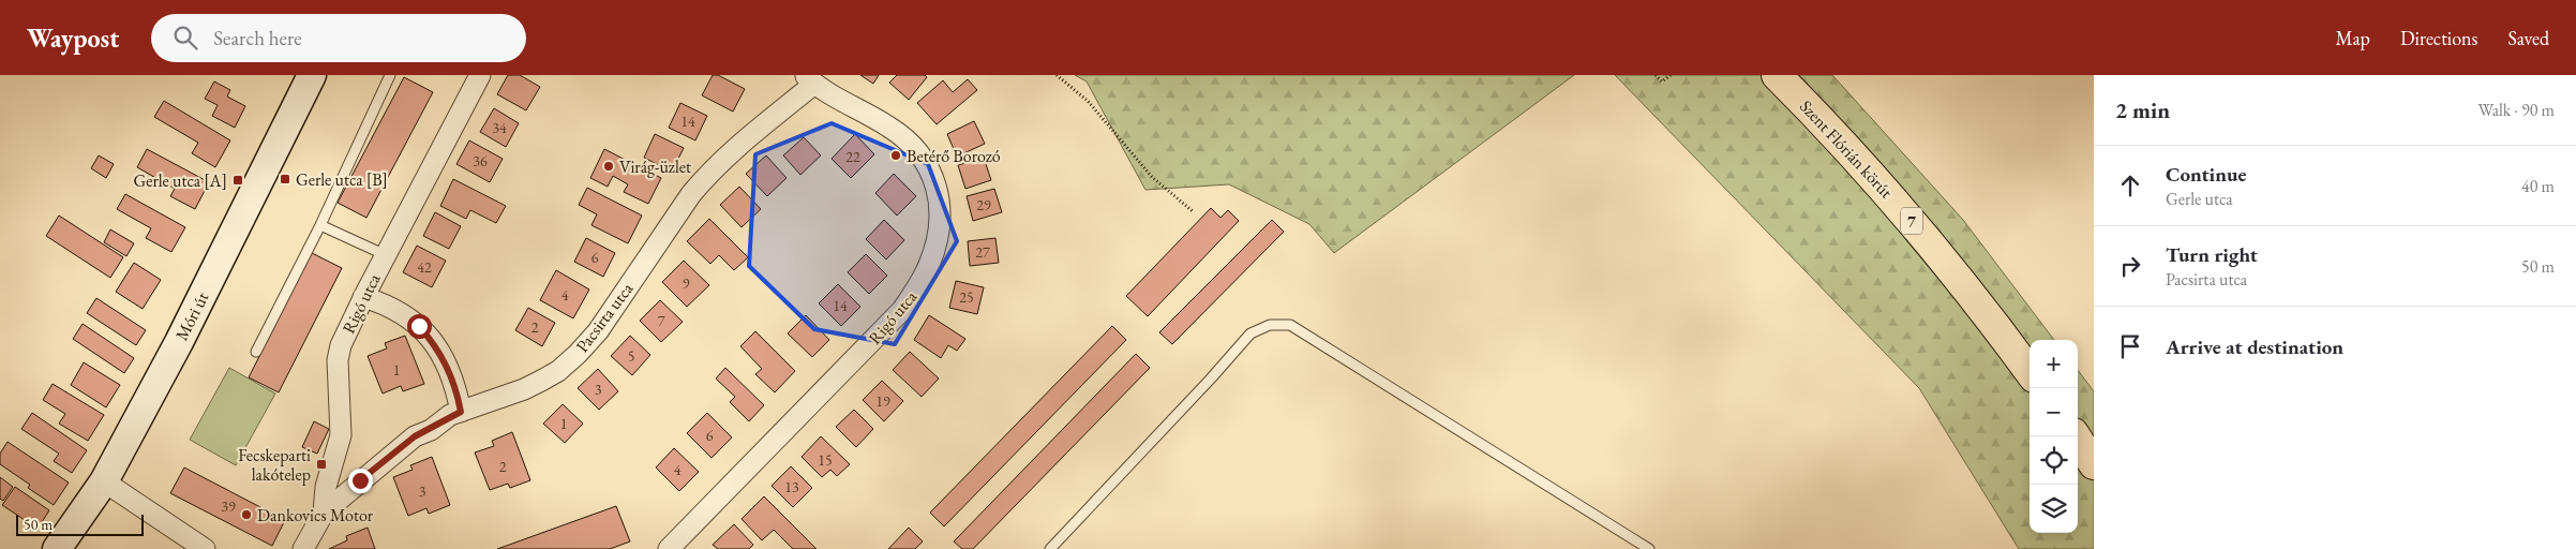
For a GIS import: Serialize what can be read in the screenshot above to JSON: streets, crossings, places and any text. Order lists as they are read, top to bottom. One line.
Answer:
{"streets":{"main road":["Szent Flórián körút","7","Móri út"],"street":["Rigó utca","Pacsirta utca"]},"crossings":[["Rigó utca","Pacsirta utca"]],"places":{"other":["Betérő Borozó","Virág-üzlet","Dankovics Motor"],"transit":["Gerle utca [B]","Gerle utca [A]","Fecskeparti lakótelep"]},"house_numbers":["14","34","22","36","29","27","6","42","9","4","25","14","7","2","5","1","3","19","1","6","15","2","4","13","3","39"],"scale_bar":"50 m","page":{"header":"Waypost","search":"Search here","nav":["Map","Directions","Saved"],"heading":["2 min","Walk · 90 m"],"list":[["Continue","Gerle utca","40 m"],["Turn right","Pacsirta utca","50 m"],"Arrive at destination"],"map_buttons":["+","−"],"scale":"50 m"}}
